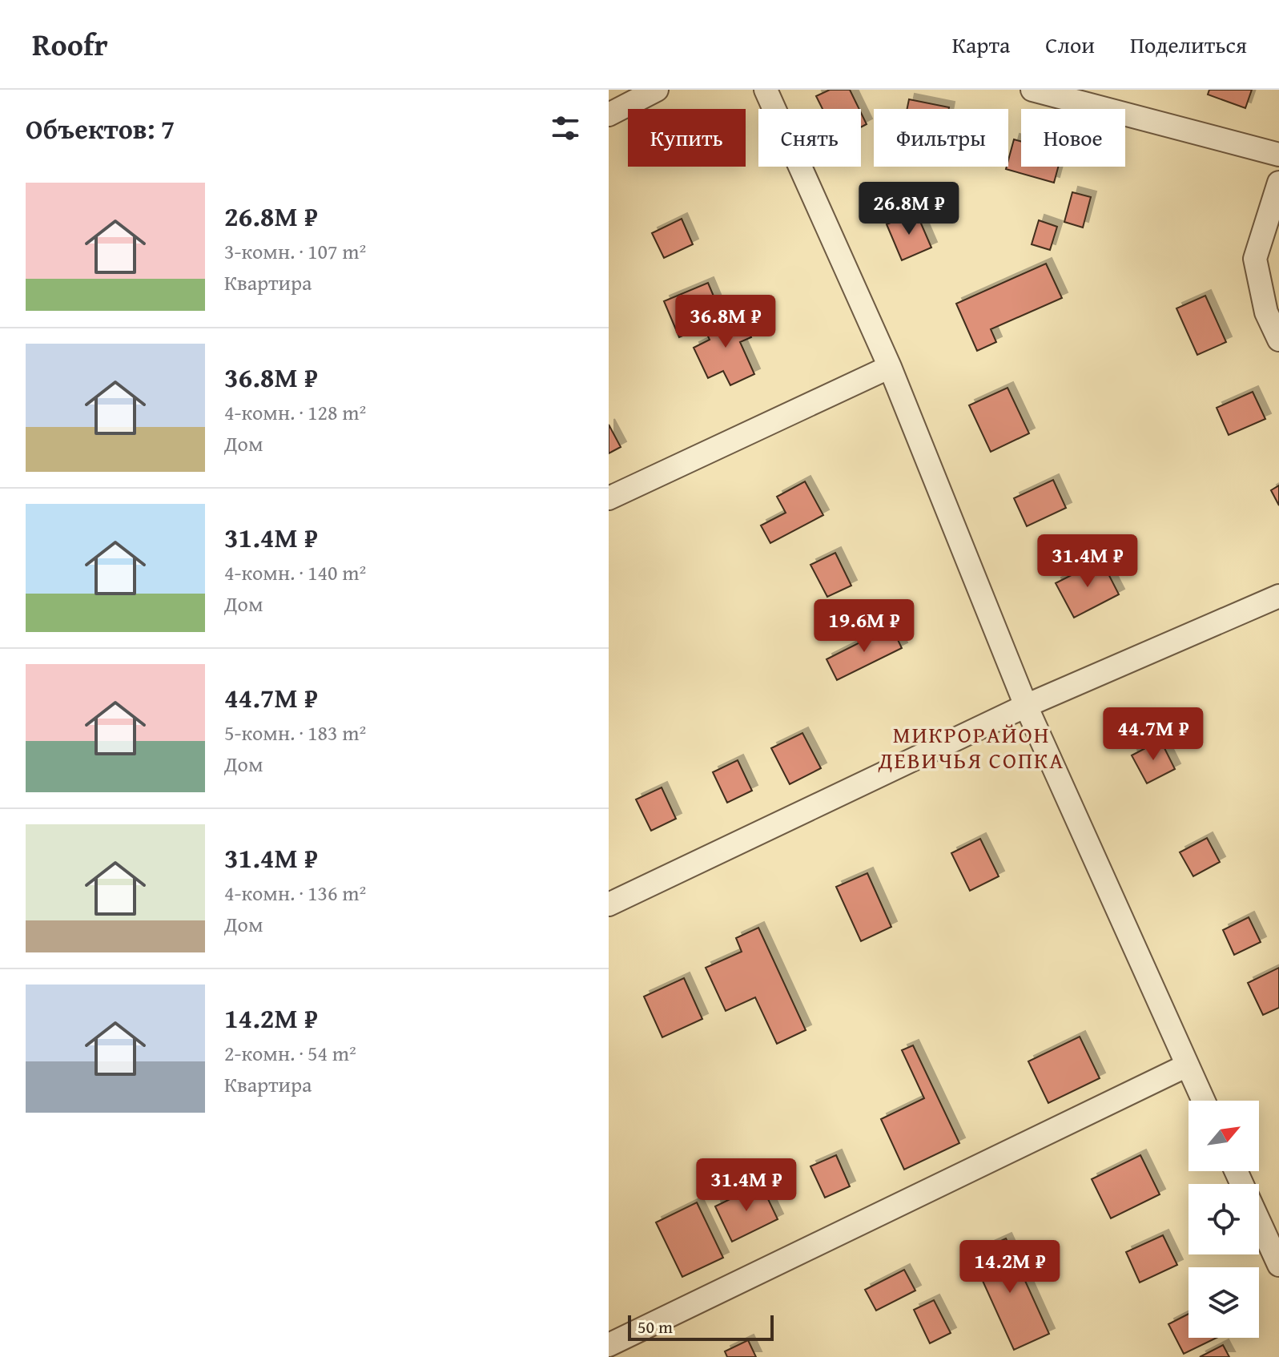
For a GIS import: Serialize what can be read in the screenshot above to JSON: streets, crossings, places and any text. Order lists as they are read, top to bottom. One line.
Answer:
{"districts":["МИКРОРАЙОН ДЕВИЧЬЯ СОПКА"],"scale_bar":"50 m","north":"top right","page":{"header":"Roofr","nav":["Карта","Слои","Поделиться"],"heading":"Объектов: 7","chip":["Купить","Снять","Фильтры","Новое"],"list":[{"name":"26.8M ₽","note":"3-комн. · 107 m² · Квартира"},{"name":"36.8M ₽","note":"4-комн. · 128 m² · Дом"},{"name":"31.4M ₽","note":"4-комн. · 140 m² · Дом"},{"name":"44.7M ₽","note":"5-комн. · 183 m² · Дом"},{"name":"31.4M ₽","note":"4-комн. · 136 m² · Дом"},{"name":"14.2M ₽","note":"2-комн. · 54 m² · Квартира"}],"price":["26.8M ₽","36.8M ₽","31.4M ₽","19.6M ₽","44.7M ₽","31.4M ₽","14.2M ₽"],"scale":"50 m"}}
